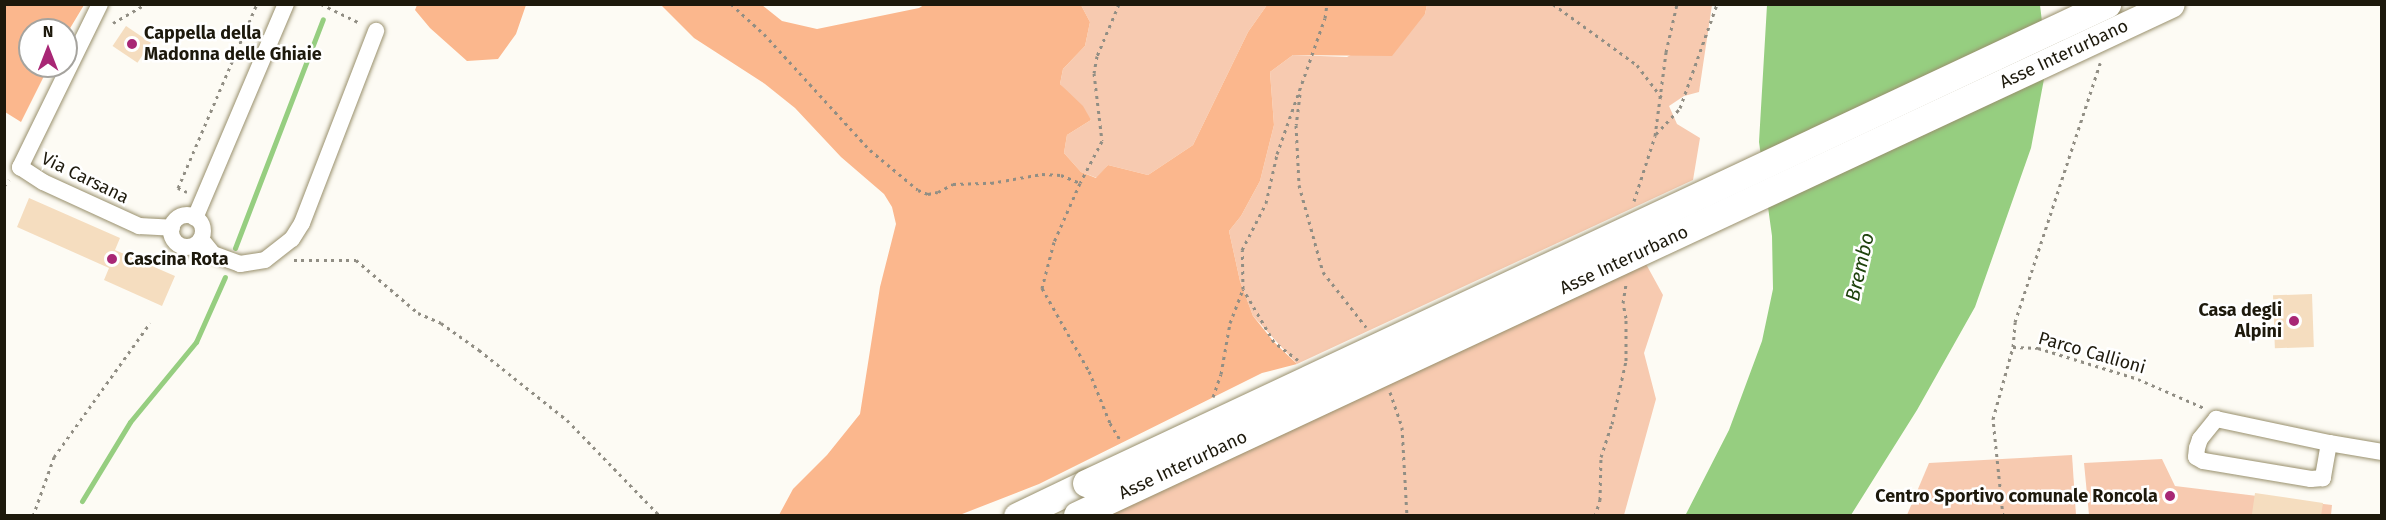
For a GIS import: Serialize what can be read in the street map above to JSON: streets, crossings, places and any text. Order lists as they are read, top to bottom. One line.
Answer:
{"streets":{"highway":["Asse Interurbano"],"street":["Via Carsana"],"path":["Parco Callioni"]},"water":["Brembo"],"places":["Cappella della Madonna delle Ghiaie","Cascina Rota","Casa degli Alpini","Centro Sportivo comunale Roncola"],"north":"top"}
